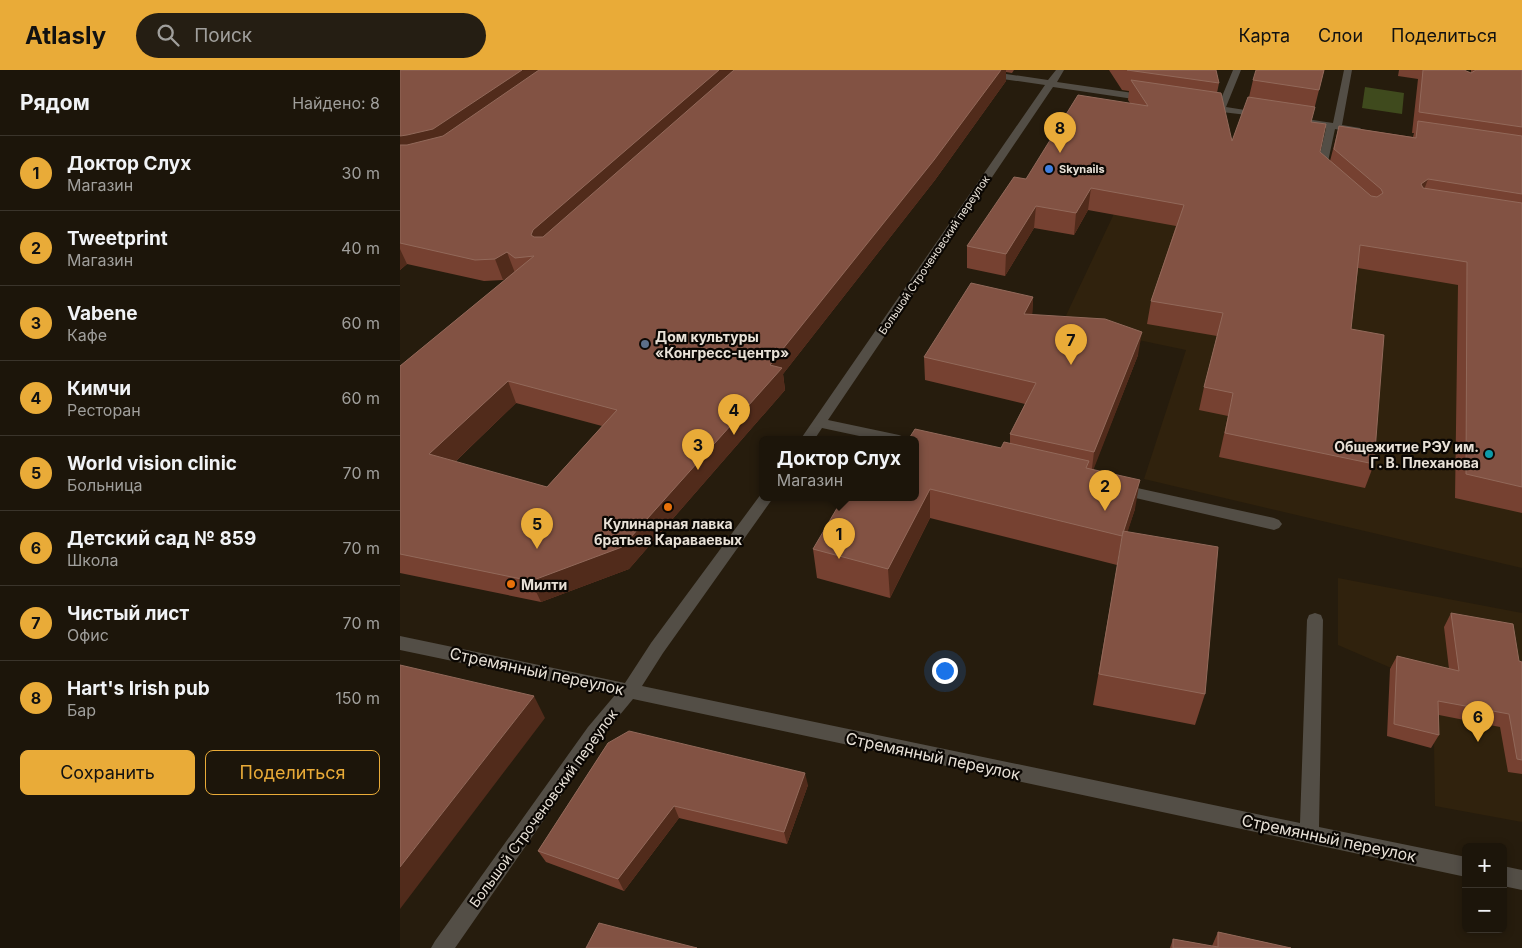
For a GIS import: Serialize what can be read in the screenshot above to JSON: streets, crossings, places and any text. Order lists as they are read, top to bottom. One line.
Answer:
{"streets":{"street":["Большой Строченовский переулок","Стремянный переулок"]},"crossings":[["Большой Строченовский переулок","Стремянный переулок"]],"places":["Skynails","Дом культуры «Конгресс-центр»","Общежитие РЭУ им. Г. В. Плеханова","Кулинарная лавка братьев Караваевых","Милти"],"page":{"header":"Atlasly","search":"Поиск","nav":["Карта","Слои","Поделиться"],"heading":["Рядом","Найдено: 8"],"pins":["8","7","4","3","2","5","1","6"],"list":[{"mark":"1","name":"Доктор Слух","note":"Магазин","value":"30 m"},{"mark":"2","name":"Tweetprint","note":"Магазин","value":"40 m"},{"mark":"3","name":"Vabene","note":"Кафе","value":"60 m"},{"mark":"4","name":"Кимчи","note":"Ресторан","value":"60 m"},{"mark":"5","name":"World vision clinic","note":"Больница","value":"70 m"},{"mark":"6","name":"Детский сад № 859","note":"Школа","value":"70 m"},{"mark":"7","name":"Чистый лист","note":"Офис","value":"70 m"},{"mark":"8","name":"Hart's Irish pub","note":"Бар","value":"150 m"}],"popup":["Доктор Слух","Магазин"],"buttons":["Сохранить","Поделиться"],"map_buttons":["+","−"]}}
